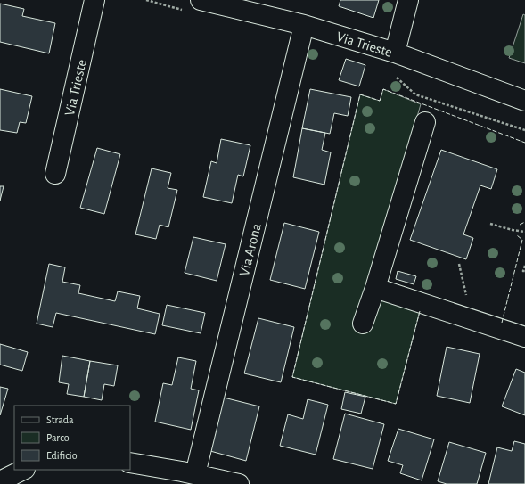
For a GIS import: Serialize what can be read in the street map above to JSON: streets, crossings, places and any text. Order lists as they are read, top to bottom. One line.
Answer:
{"streets":{"street":["Via Trieste","Via Arona"]},"crossings":[["Via Trieste","Via Arona"]],"legend":["Strada","Parco","Edificio"]}
